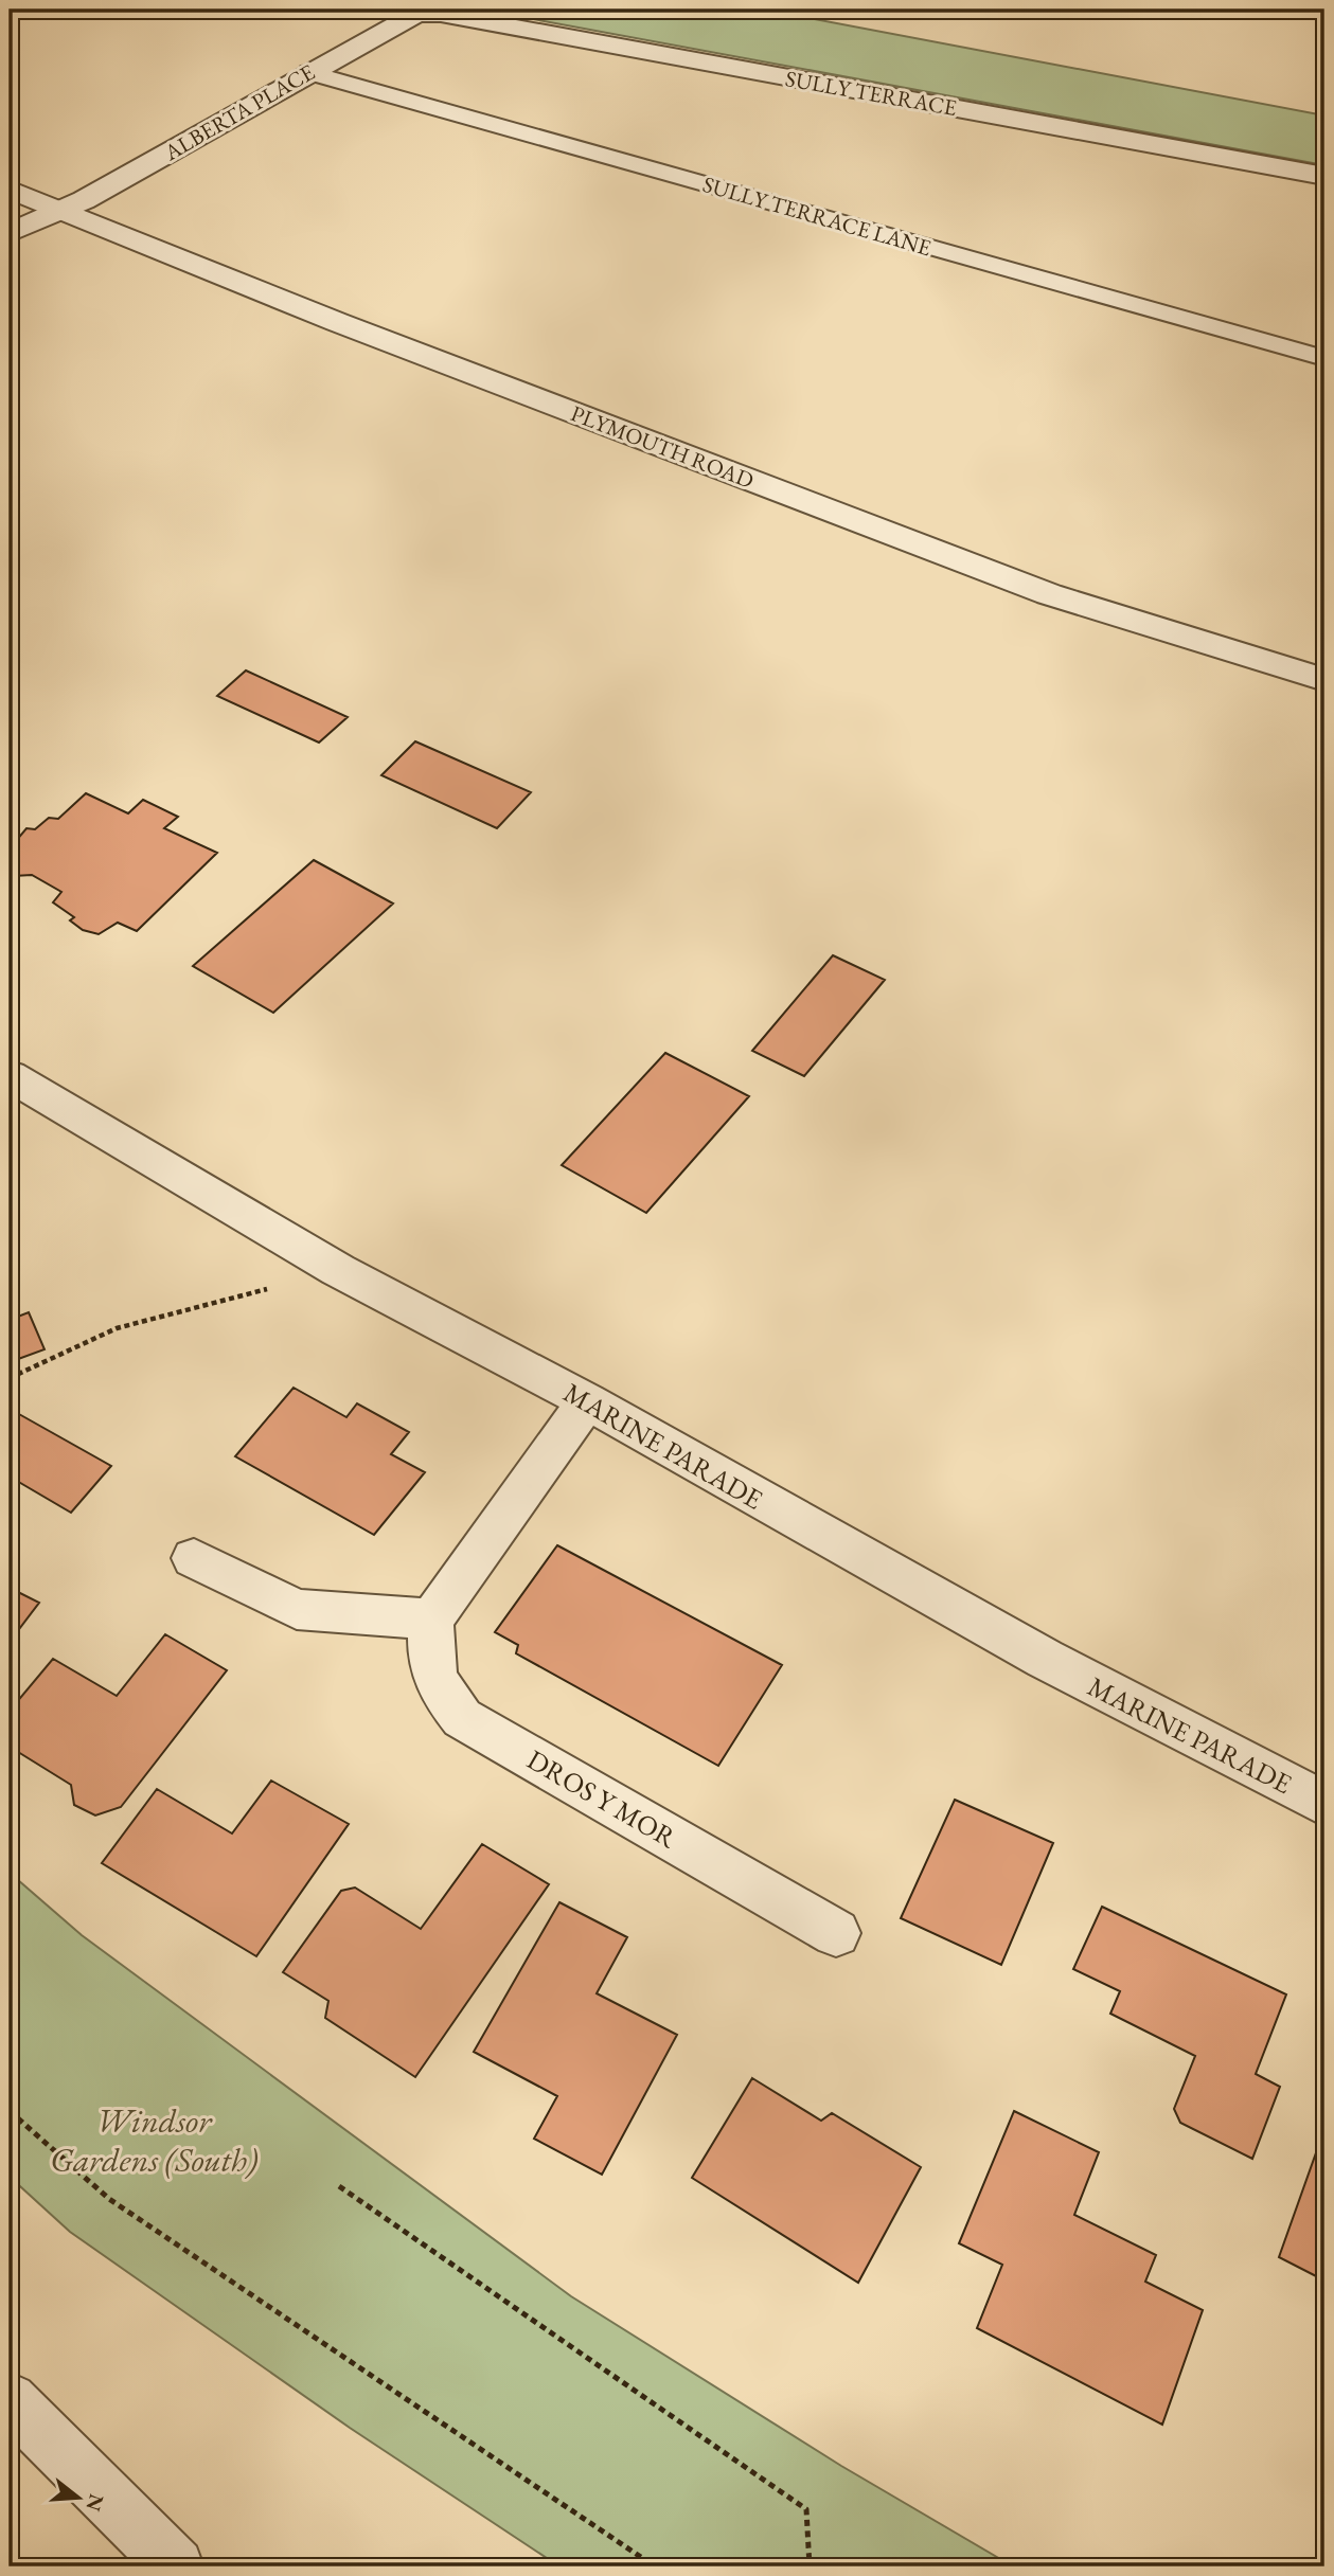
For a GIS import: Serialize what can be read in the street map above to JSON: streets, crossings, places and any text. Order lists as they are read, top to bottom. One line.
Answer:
{"streets":{"street":["SULLY TERRACE","ALBERTA PLACE","PLYMOUTH ROAD","MARINE PARADE","DROS Y MOR"],"lane":["SULLY TERRACE LANE"]},"crossings":[["SULLY TERRACE","ALBERTA PLACE"],["ALBERTA PLACE","SULLY TERRACE LANE"],["ALBERTA PLACE","PLYMOUTH ROAD"]],"parks":["Windsor Gardens (South)"],"north":"right"}
